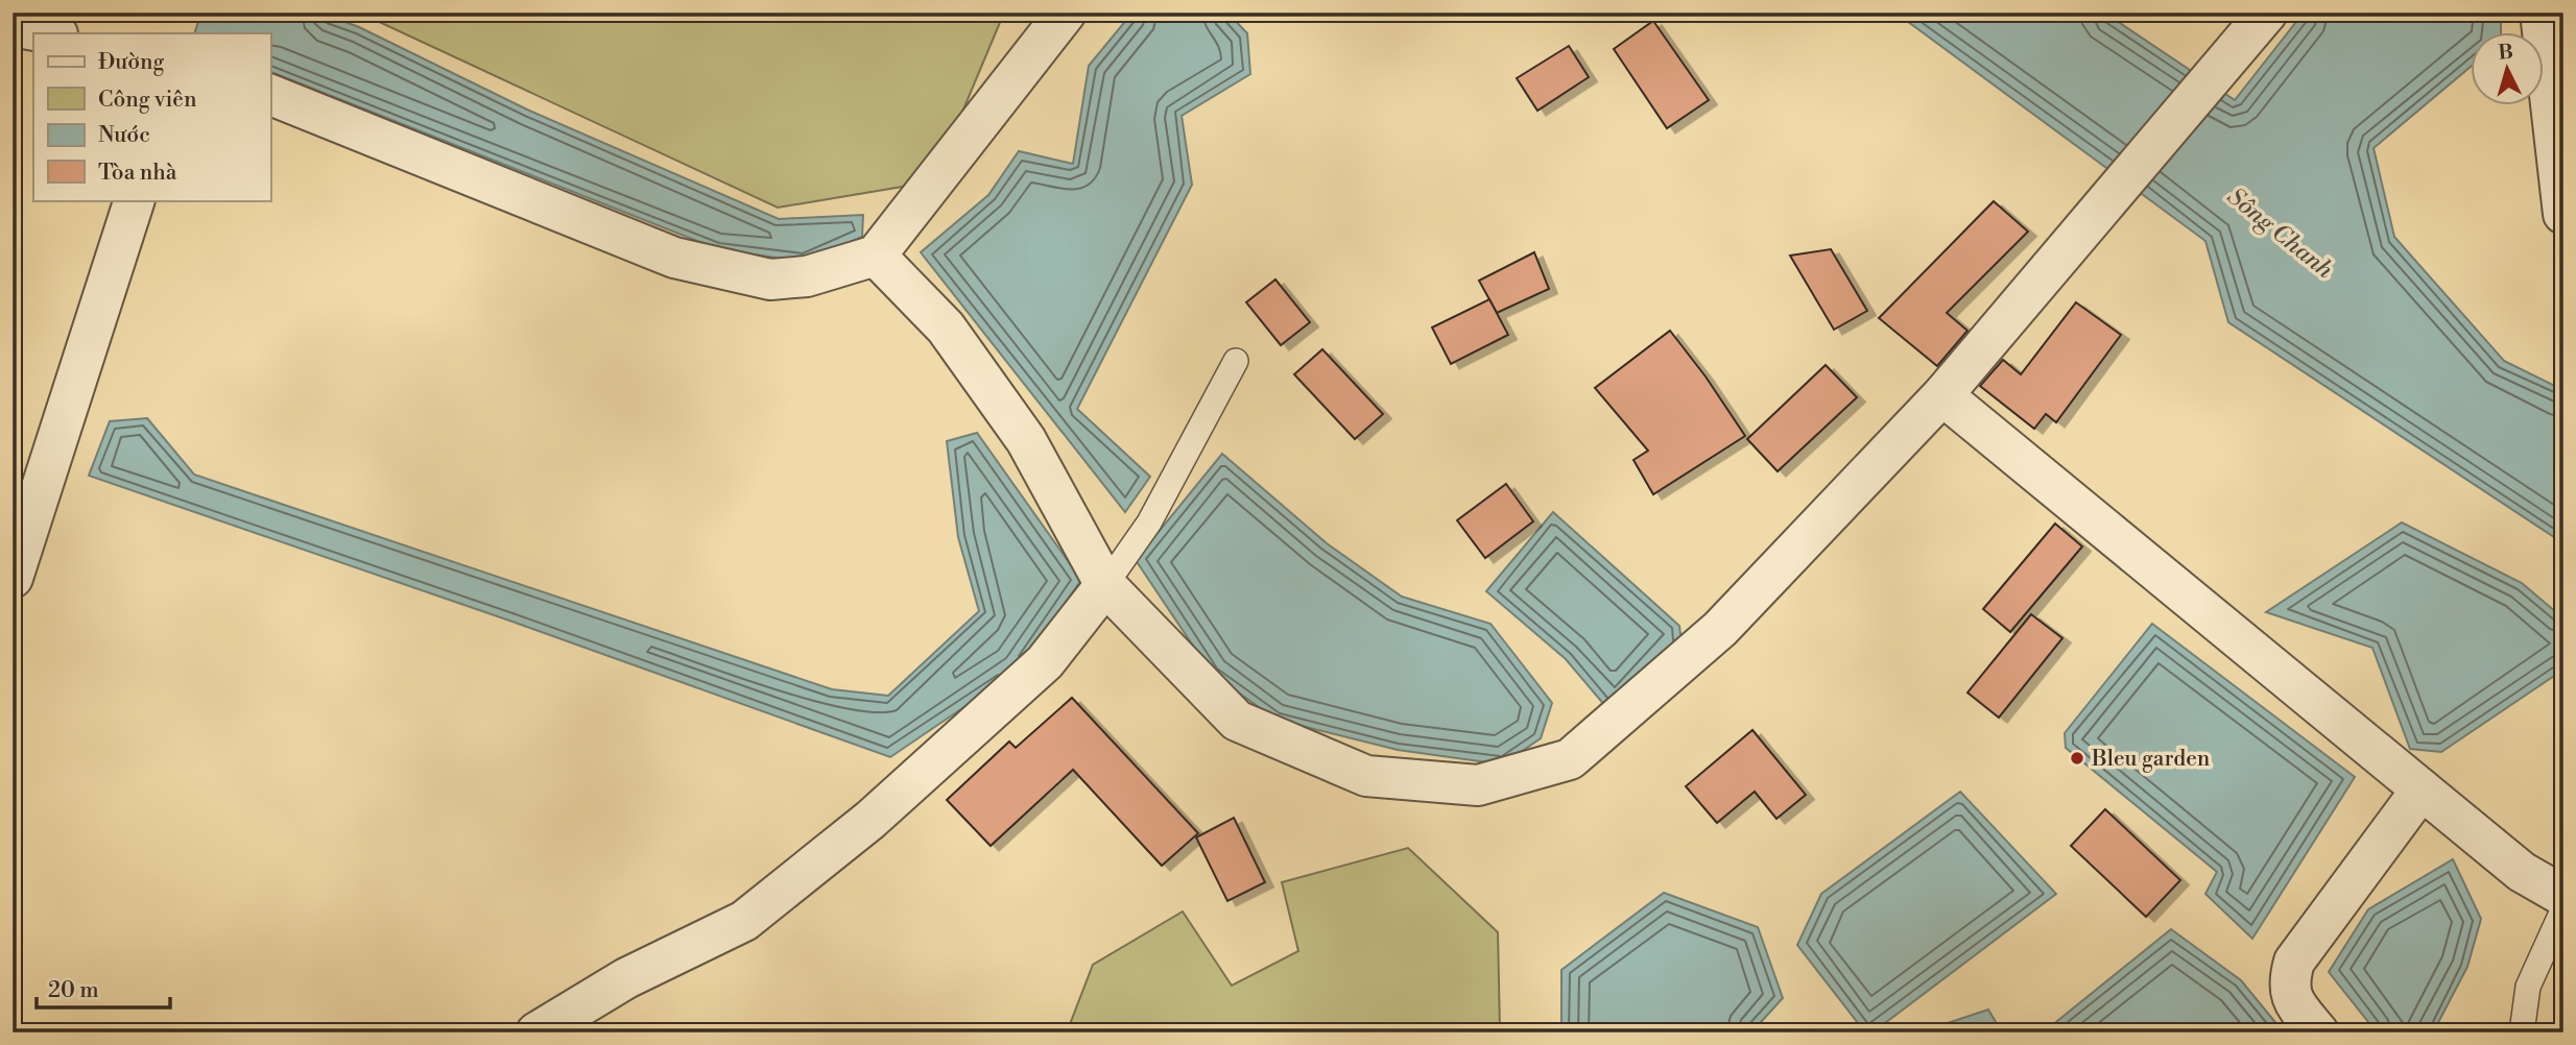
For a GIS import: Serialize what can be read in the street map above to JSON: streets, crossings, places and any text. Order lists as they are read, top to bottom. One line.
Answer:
{"water":["Sông Chanh"],"places":["Bleu garden"],"legend":["Đường","Công viên","Nước","Tòa nhà"],"scale_bar":"20 m","north":"top"}
